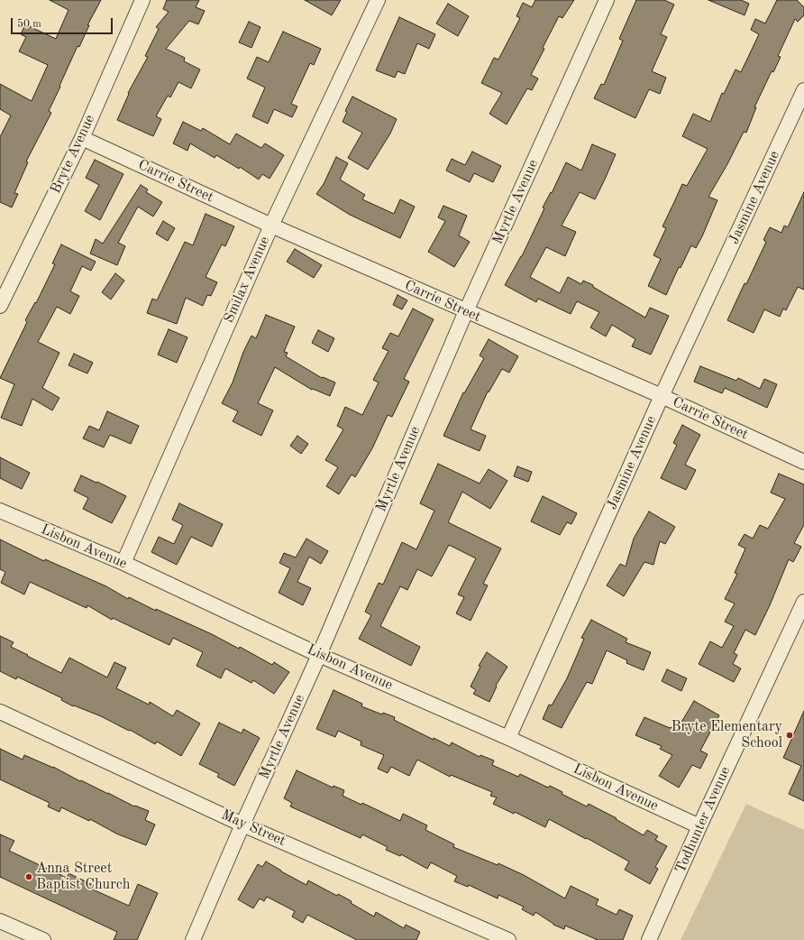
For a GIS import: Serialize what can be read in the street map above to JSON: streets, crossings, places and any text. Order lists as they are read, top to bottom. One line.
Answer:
{"streets":{"street":["Bryte Avenue","Carrie Street","Jasmine Avenue","Myrtle Avenue","Smilax Avenue","Lisbon Avenue","Todhunter Avenue","May Street"]},"crossings":[["Bryte Avenue","Carrie Street"],["Carrie Street","Jasmine Avenue"],["Carrie Street","Myrtle Avenue"],["Carrie Street","Smilax Avenue"],["Jasmine Avenue","Lisbon Avenue"],["Myrtle Avenue","Lisbon Avenue"],["Myrtle Avenue","May Street"],["Smilax Avenue","Lisbon Avenue"],["Lisbon Avenue","Todhunter Avenue"]],"places":["Bryte Elementary School","Anna Street Baptist Church"],"scale_bar":"50 m"}
